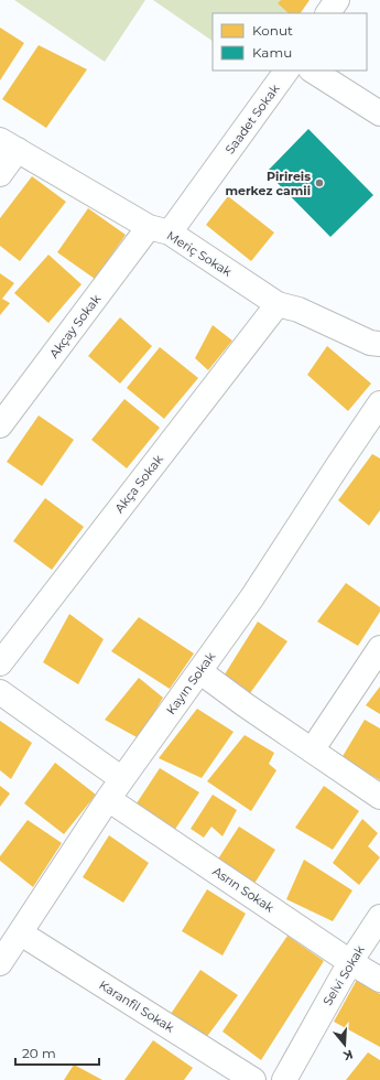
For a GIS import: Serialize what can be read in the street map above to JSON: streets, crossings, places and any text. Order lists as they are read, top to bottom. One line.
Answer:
{"streets":{"street":["Saadet Sokak","Meriç Sokak","Akçay Sokak","Akça Sokak","Kayın Sokak","Asrın Sokak","Selvi Sokak","Karanfil Sokak"]},"crossings":[["Saadet Sokak","Meriç Sokak"],["Saadet Sokak","Akçay Sokak"],["Meriç Sokak","Akçay Sokak"],["Meriç Sokak","Akça Sokak"],["Kayın Sokak","Asrın Sokak"],["Kayın Sokak","Karanfil Sokak"],["Asrın Sokak","Selvi Sokak"]],"places":["Pirireis merkez camii"],"legend":["Konut","Kamu"],"scale_bar":"20 m","north":"bottom"}
